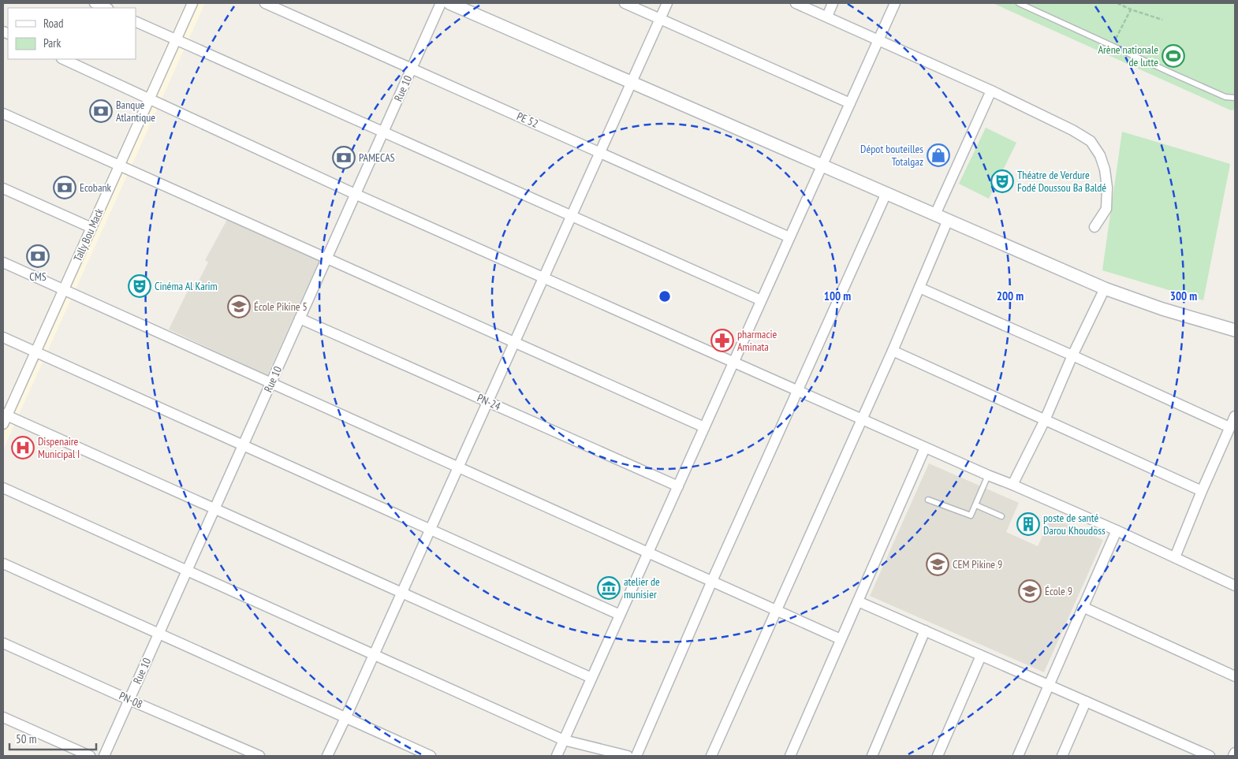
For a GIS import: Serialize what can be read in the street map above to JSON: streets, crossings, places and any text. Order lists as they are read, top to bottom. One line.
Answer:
{"streets":{"street":["Rue 10","PE 52","Tally Bou Mack","PN-24","PN-08"]},"crossings":[["Rue 10","PE 52"],["Rue 10","PN-24"],["Rue 10","PN-08"]],"places":{"sports":["Arène nationale de lutte"],"bank":["Banque Atlantique","PAMECAS","Ecobank","CMS"],"shop":["Dépot bouteilles Totalgaz"],"theatre":["Théatre de Verdure Fodé Doussou Ba Baldé","Cinéma Al Karim"],"school or university":["École Pikine 5","CEM Pikine 9","École 9"],"pharmacy":["pharmacie Aminata"],"hospital":["Dispenaire Municipal I"],"building":["poste de santé Darou Khoudoss"],"museum":["atelier de munisier"]},"legend":["Road","Park"],"scale_bar":"50 m","rings":["100 m","200 m","300 m"]}
